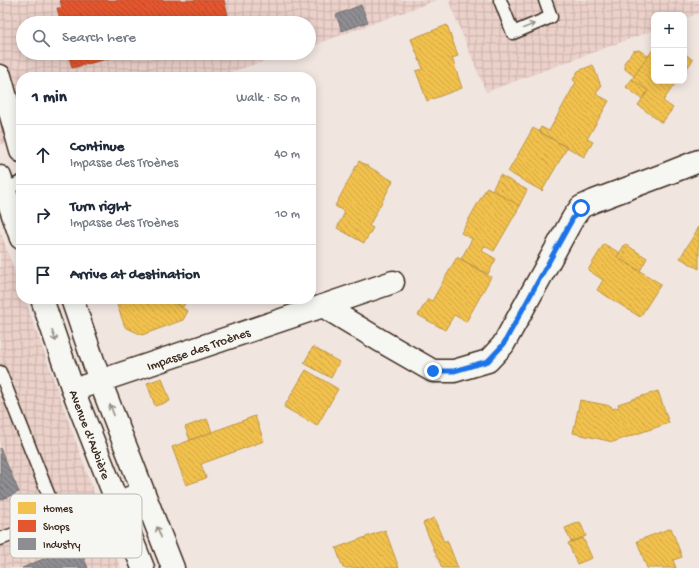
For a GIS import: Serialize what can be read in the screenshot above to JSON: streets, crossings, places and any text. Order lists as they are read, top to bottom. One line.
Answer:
{"streets":{"street":["Impasse des Troènes","Avenue d'Aubière"]},"crossings":[["Impasse des Troènes","Avenue d'Aubière"]],"legend":["Homes","Shops","Industry"],"page":{"map_buttons":["+","−"],"search":"Search here","heading":["1 min","Walk · 50 m"],"list":[["Continue","Impasse des Troènes","40 m"],["Turn right","Impasse des Troènes","10 m"],"Arrive at destination"]}}
